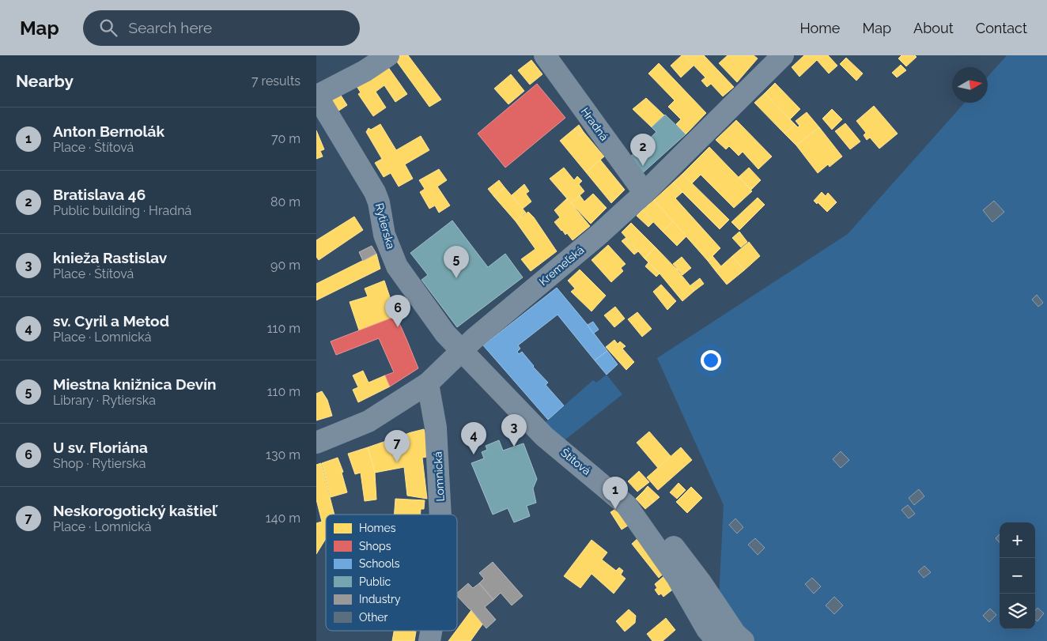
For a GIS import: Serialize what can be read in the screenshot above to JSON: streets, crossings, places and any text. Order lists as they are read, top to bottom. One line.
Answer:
{"streets":{"street":["Hradná","Rytierska","Kremeľská","Štítová","Lomnická"]},"crossings":[["Hradná","Kremeľská"],["Rytierska","Kremeľská"],["Rytierska","Štítová"],["Kremeľská","Štítová"],["Kremeľská","Lomnická"]],"legend":["Homes","Shops","Schools","Public","Industry","Other"],"north":"right","page":{"header":"Map","search":"Search here","nav":["Home","Map","About","Contact"],"heading":["Nearby","7 results"],"list":[{"mark":"1","name":"Anton Bernolák","note":"Place · Štítová","value":"70 m"},{"mark":"2","name":"Bratislava 46","note":"Public building · Hradná","value":"80 m"},{"mark":"3","name":"knieža Rastislav","note":"Place · Štítová","value":"90 m"},{"mark":"4","name":"sv. Cyril a Metod","note":"Place · Lomnická","value":"110 m"},{"mark":"5","name":"Miestna knižnica Devín","note":"Library · Rytierska","value":"110 m"},{"mark":"6","name":"U sv. Floriána","note":"Shop · Rytierska","value":"130 m"},{"mark":"7","name":"Neskorogotický kaštieľ","note":"Place · Lomnická","value":"140 m"}],"pins":["2","5","6","3","4","7","1"],"map_buttons":["+","−"]}}
